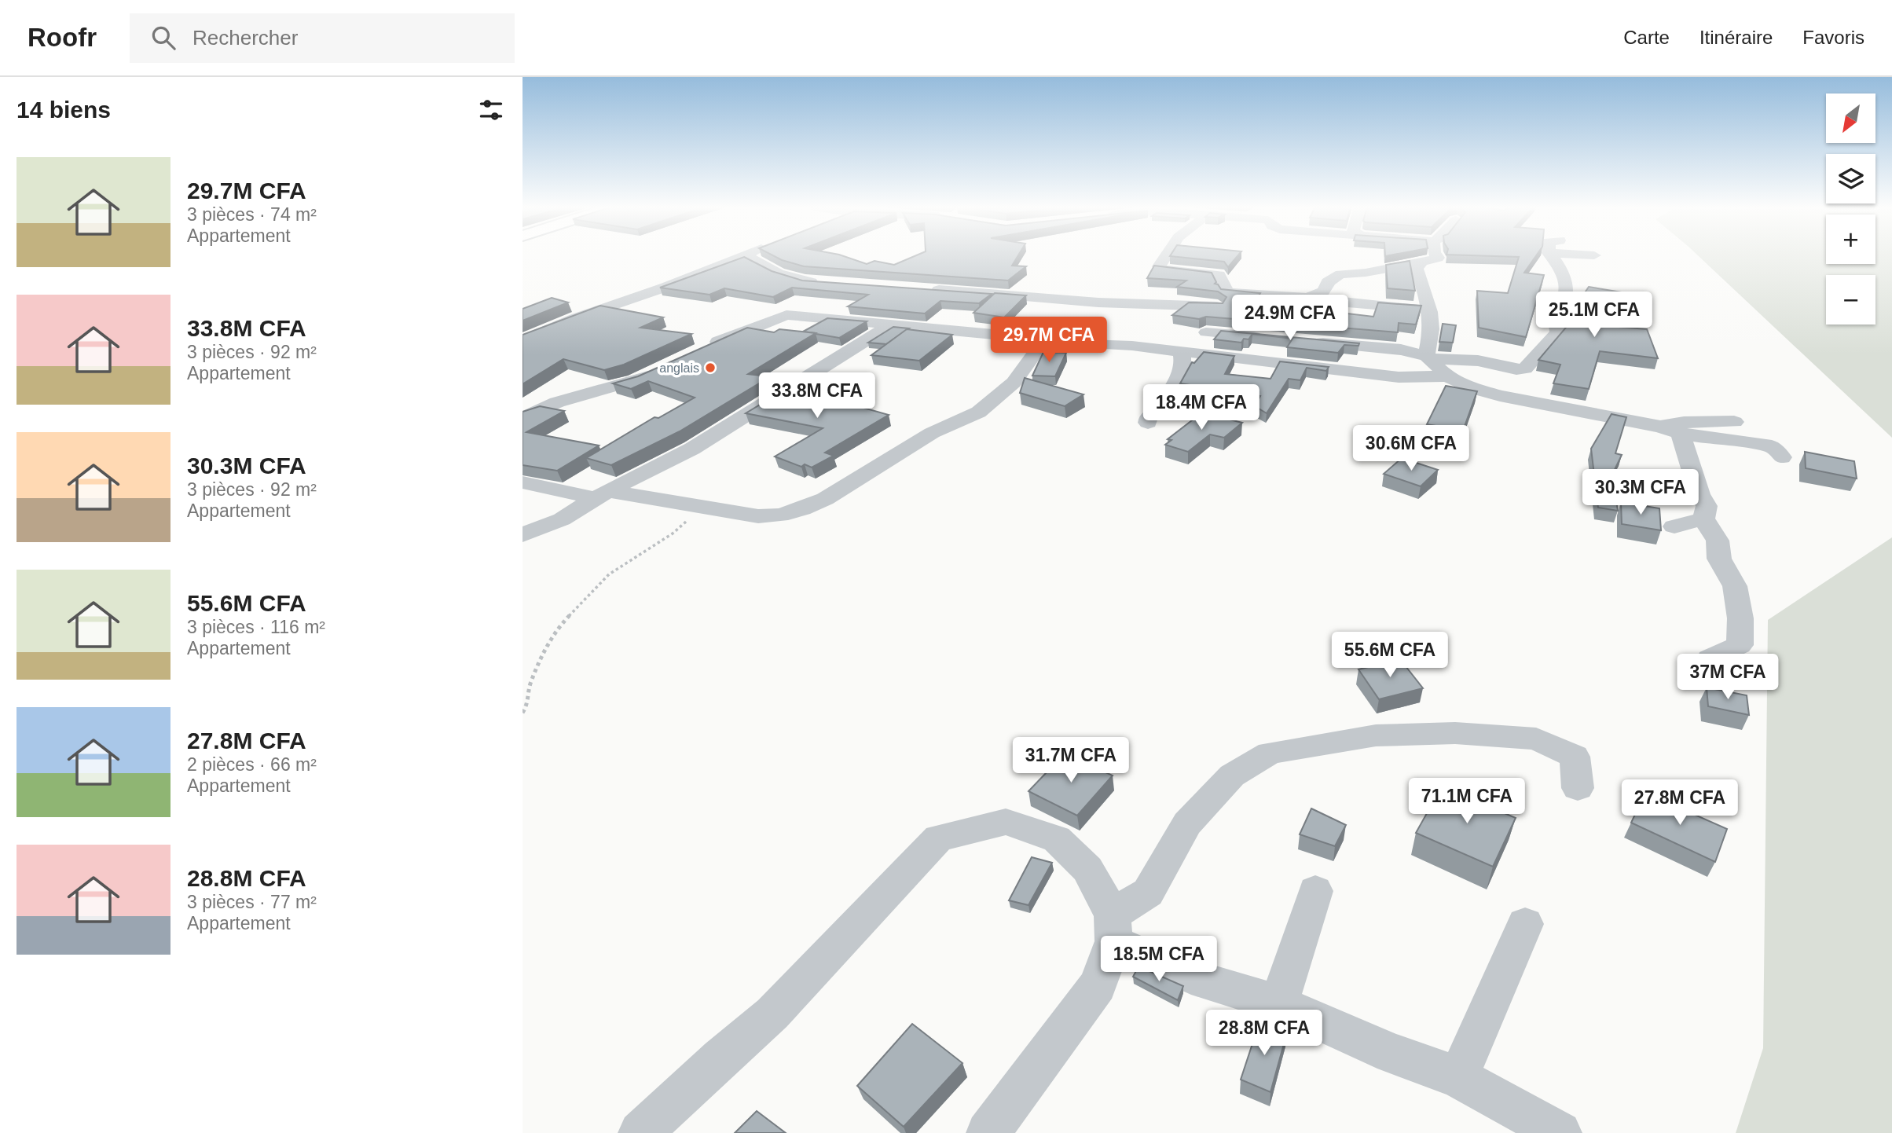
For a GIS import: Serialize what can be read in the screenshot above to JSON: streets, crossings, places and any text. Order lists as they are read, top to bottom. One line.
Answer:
{"places":["anglais"],"north":"bottom left","page":{"header":"Roofr","search":"Rechercher","nav":["Carte","Itinéraire","Favoris"],"heading":"14 biens","map_buttons":["+","−"],"list":[{"name":"29.7M CFA","note":"3 pièces · 74 m² · Appartement"},{"name":"33.8M CFA","note":"3 pièces · 92 m² · Appartement"},{"name":"30.3M CFA","note":"3 pièces · 92 m² · Appartement"},{"name":"55.6M CFA","note":"3 pièces · 116 m² · Appartement"},{"name":"27.8M CFA","note":"2 pièces · 66 m² · Appartement"},{"name":"28.8M CFA","note":"3 pièces · 77 m² · Appartement"}],"price":["25.1M CFA","24.9M CFA","29.7M CFA","33.8M CFA","18.4M CFA","30.6M CFA","30.3M CFA","55.6M CFA","37M CFA","31.7M CFA","71.1M CFA","27.8M CFA","18.5M CFA","28.8M CFA"]}}
